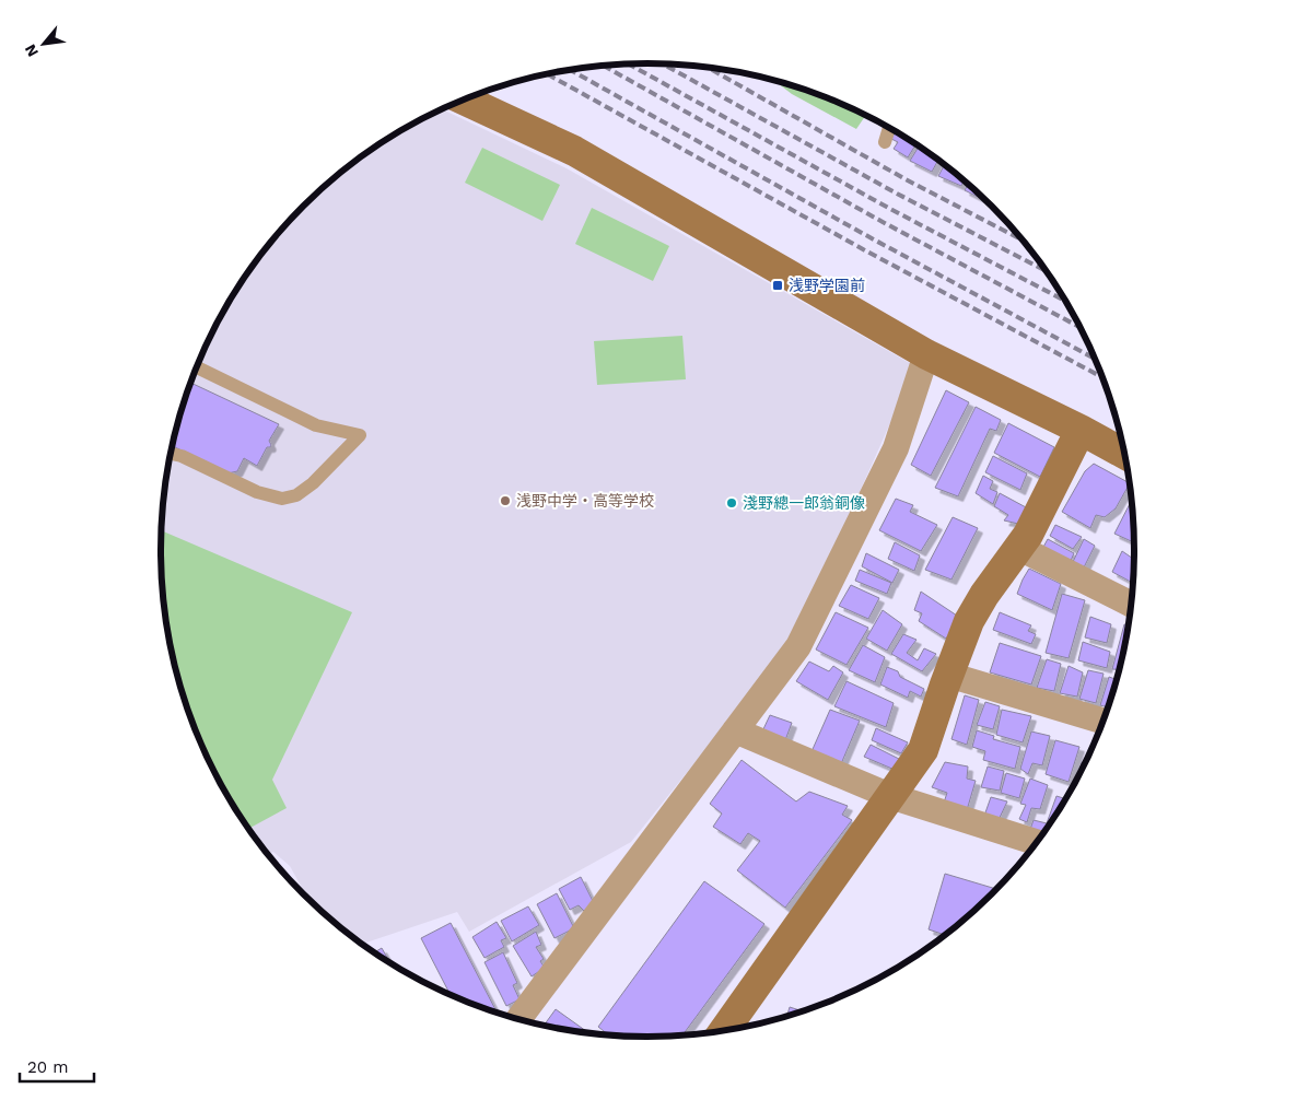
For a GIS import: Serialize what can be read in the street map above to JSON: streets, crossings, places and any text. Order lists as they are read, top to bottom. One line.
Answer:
{"places":{"transit":["浅野学園前"],"other":["浅野中学・高等学校","淺野總一郎翁銅像"]},"scale_bar":"20 m","north":"bottom left"}
